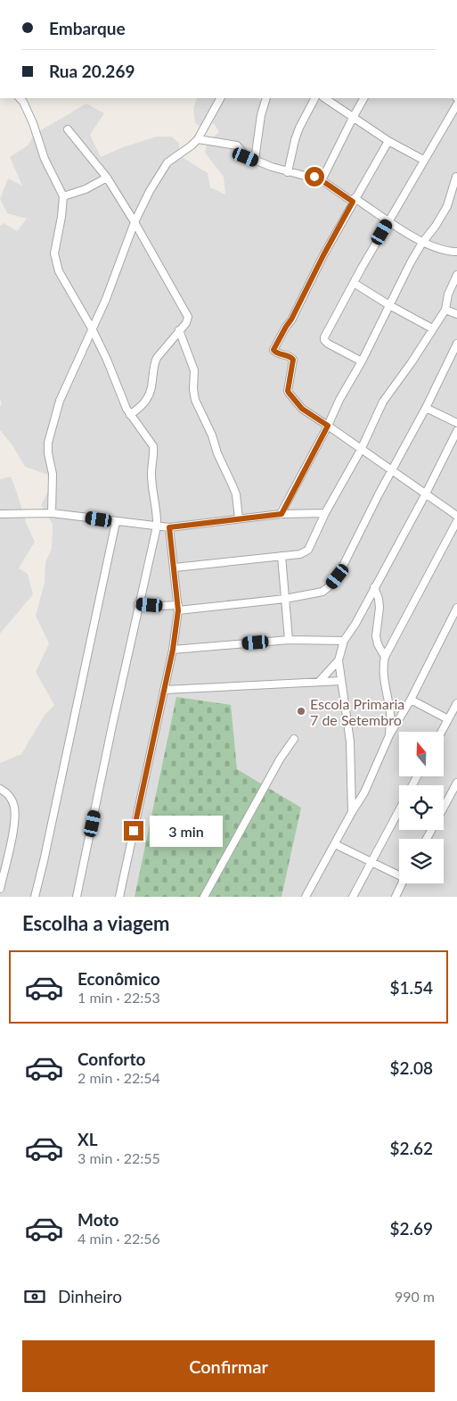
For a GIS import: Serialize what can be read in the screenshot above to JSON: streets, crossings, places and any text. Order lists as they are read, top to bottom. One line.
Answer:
{"places":["Escola Primaria 7 de Setembro"],"north":"top","page":{"banner":["Embarque","Rua 20.269"],"bubble":"3 min","heading":"Escolha a viagem","list":[{"name":"Econômico","note":"1 min · 22:53","value":"$1.54"},{"name":"Conforto","note":"2 min · 22:54","value":"$2.08"},{"name":"XL","note":"3 min · 22:55","value":"$2.62"},{"name":"Moto","note":"4 min · 22:56","value":"$2.69"}],"pay":["Dinheiro","990 m"],"buttons":"Confirmar"}}
